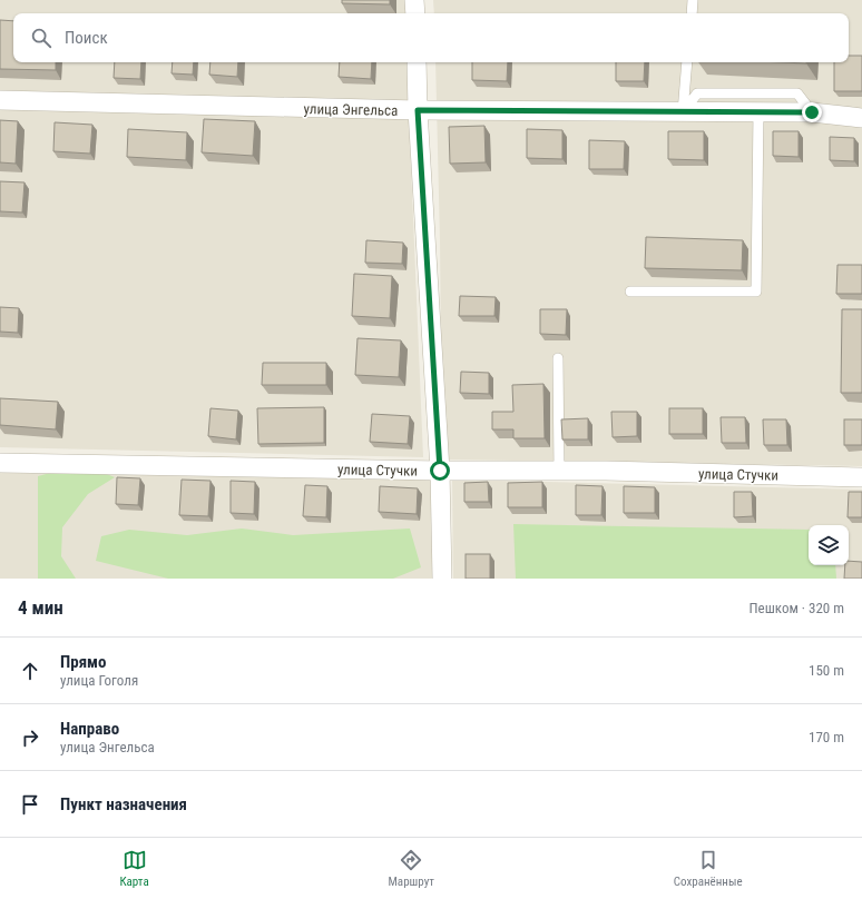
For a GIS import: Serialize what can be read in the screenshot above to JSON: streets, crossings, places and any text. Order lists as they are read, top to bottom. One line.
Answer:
{"streets":{"street":["улица Энгельса","улица Стучки"]},"page":{"search":"Поиск","heading":["4 мин","Пешком · 320 m"],"list":[["Прямо","улица Гоголя","150 m"],["Направо","улица Энгельса","170 m"],"Пункт назначения"],"nav":["Карта","Маршрут","Сохранённые"]}}
